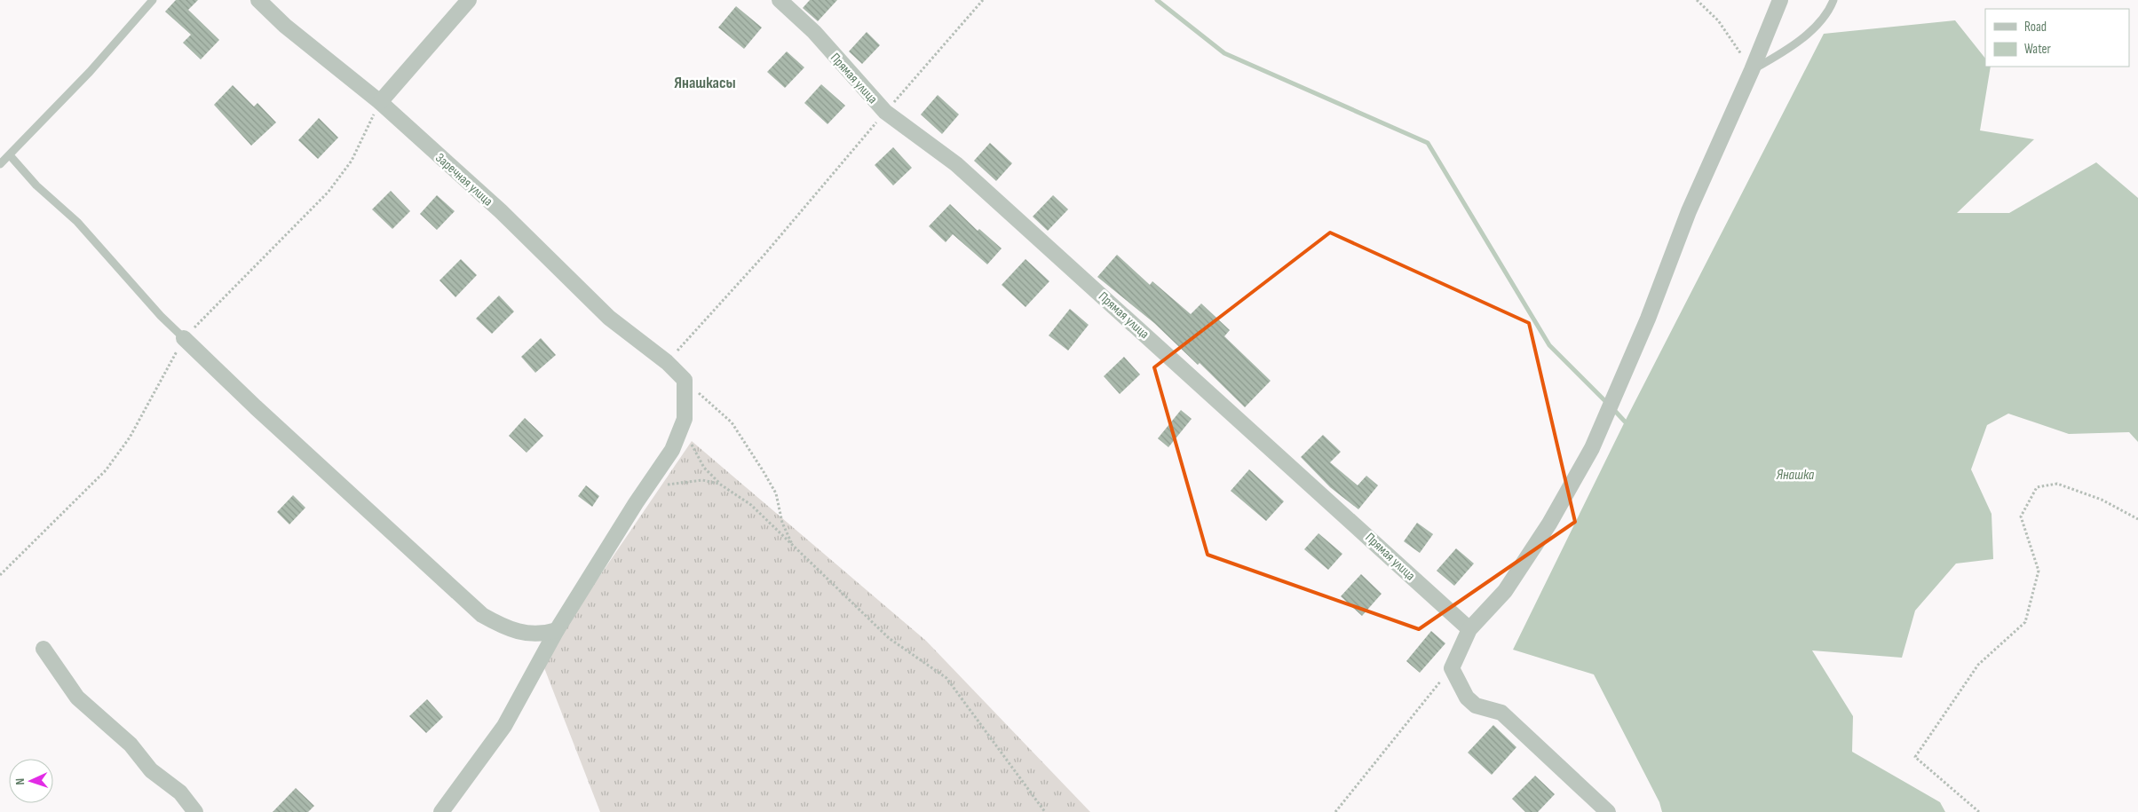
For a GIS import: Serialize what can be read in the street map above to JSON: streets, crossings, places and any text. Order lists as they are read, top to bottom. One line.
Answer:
{"streets":{"street":["Прямая улица","Заречная улица"]},"districts":["Янашкасы"],"water":["Янашка"],"legend":["Road","Water"],"north":"left"}
